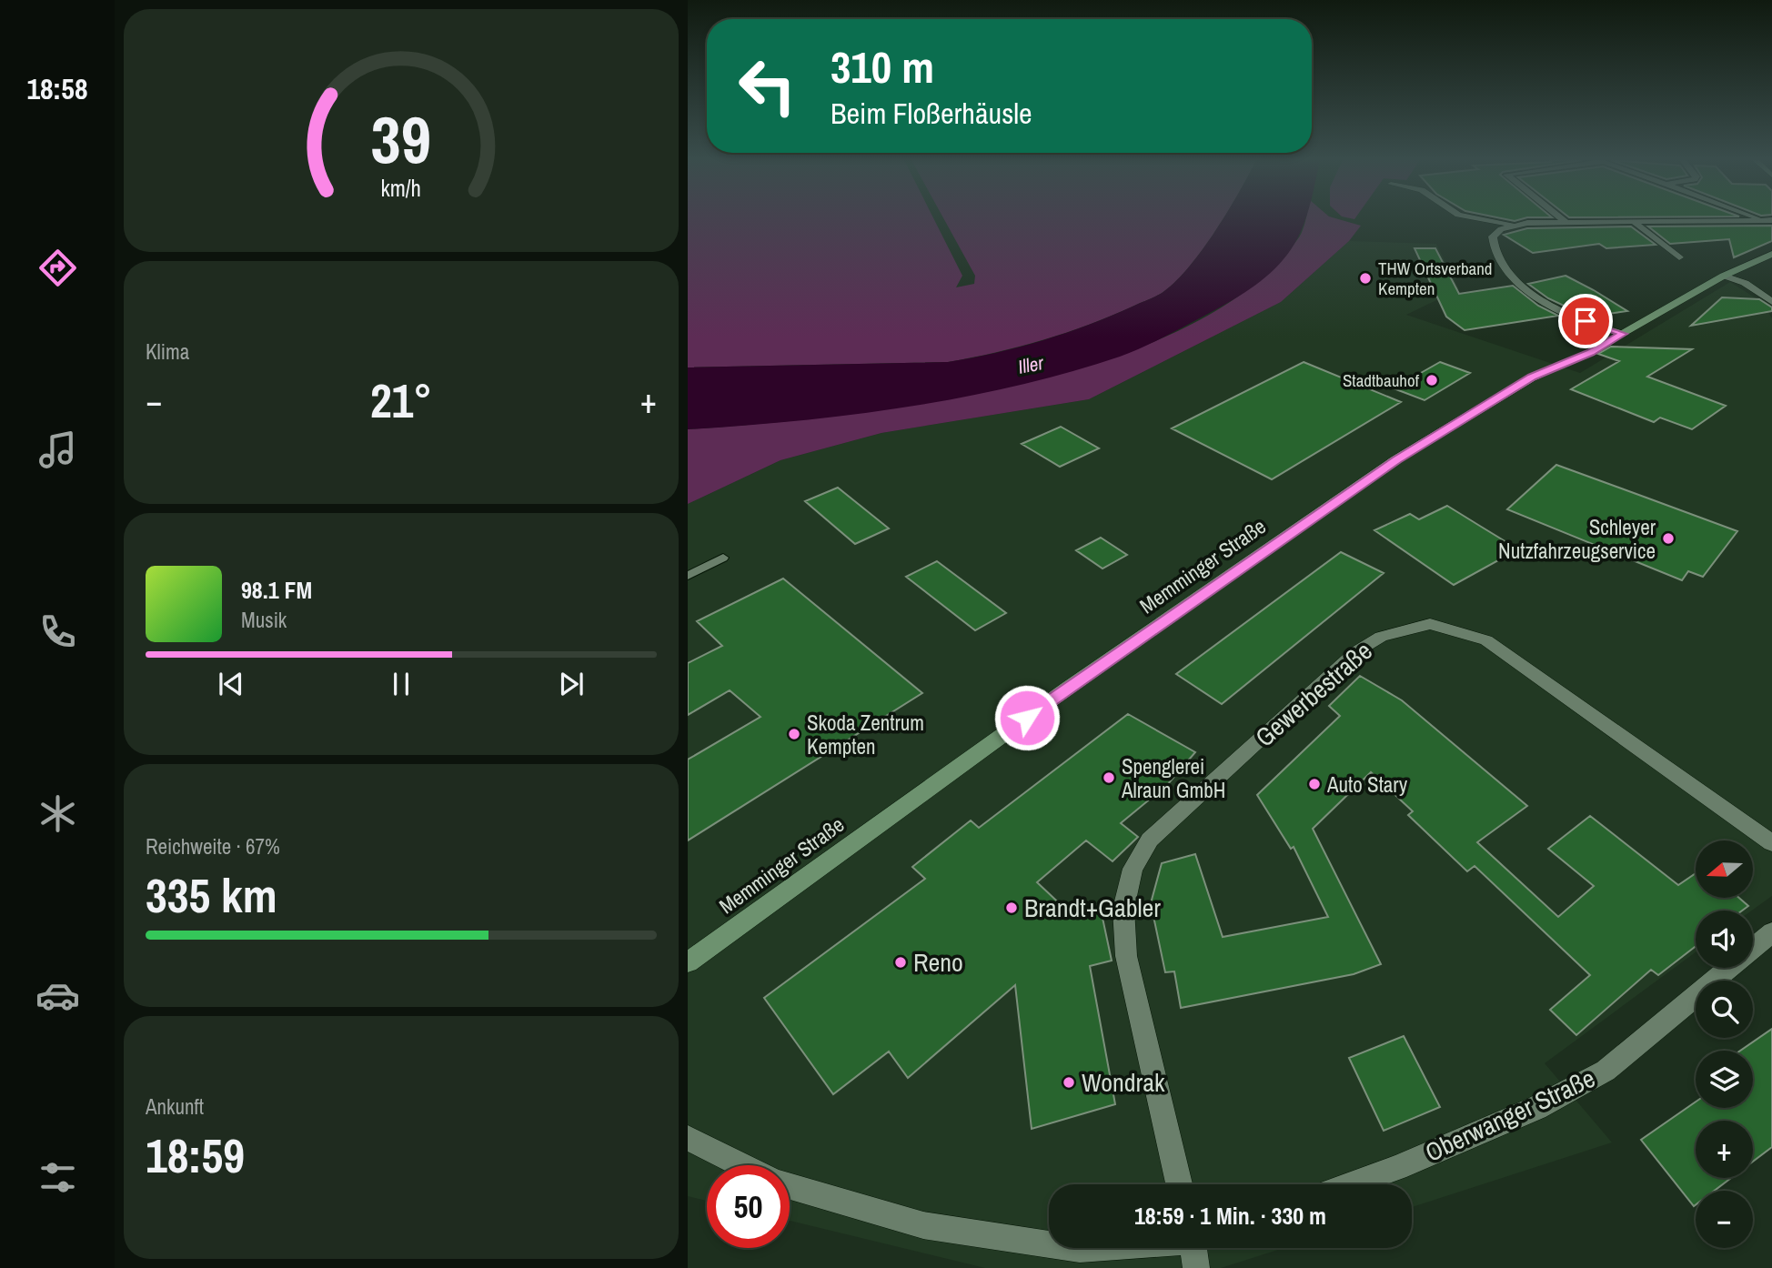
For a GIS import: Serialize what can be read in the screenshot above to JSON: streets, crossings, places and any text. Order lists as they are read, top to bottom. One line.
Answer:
{"streets":{"main road":["Memminger Straße"],"street":["Gewerbestraße","Oberwanger Straße"]},"water":["Iller"],"places":["THW Ortsverband Kempten","Stadtbauhof","Schleyer Nutzfahrzeugservice","Skoda Zentrum Kempten","Spenglerei Alraun GmbH","Auto Stary","Brandt+Gabler","Reno","Wondrak"],"north":"left","page":{"tabs":"18:58","turn":["310 m","Beim Floßerhäusle"],"tile":["Klima",["Reichweite · 67%","335 km"],["Ankunft","18:59"]],"heat":["−","21°","+"],"song":["98.1 FM","Musik"],"map_buttons":["+","−"],"limit":"50","trip":"18:59 · 1 Min. · 330 m","gauge":["39","km/h"]}}
